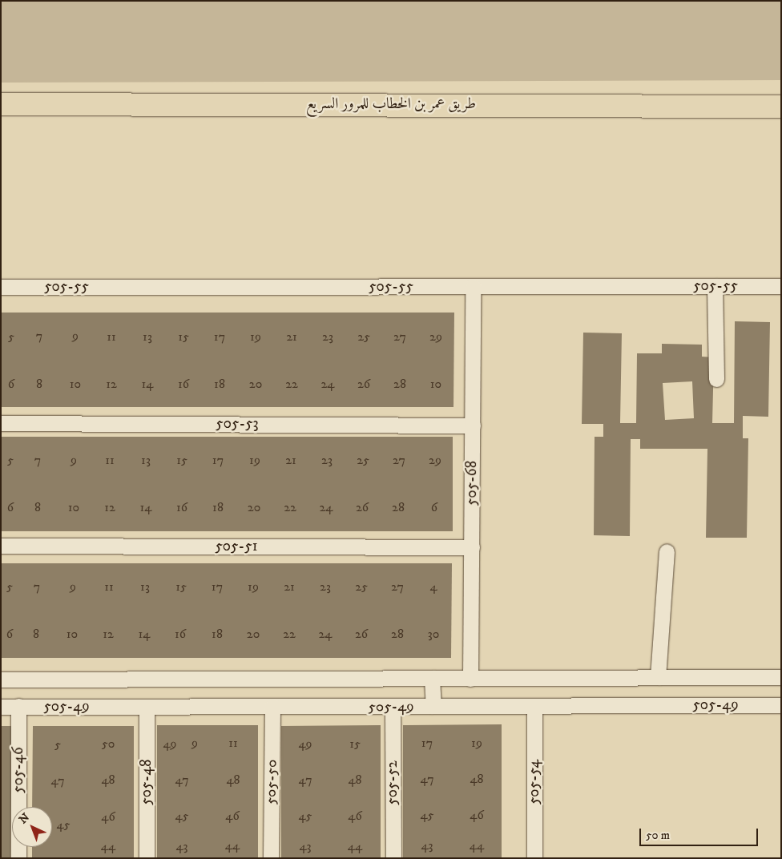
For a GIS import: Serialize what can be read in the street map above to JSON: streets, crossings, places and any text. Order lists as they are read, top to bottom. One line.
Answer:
{"streets":{"highway":["طريق عمر بن الخطاب للمرور السريع"],"street":["505-55","505-53","505-68","505-51","505-49","505-46","505-48","505-50","505-54","505-52"]},"crossings":[["505-55","505-68"],["505-53","505-68"],["505-68","505-51"],["505-68","505-49"],["505-49","505-46"],["505-49","505-48"],["505-49","505-50"],["505-49","505-54"],["505-49","505-52"]],"house_numbers":["7","9","5","11","13","15","17","19","21","23","25","27","29","6","8","10","12","14","16","18","20","22","24","26","28","10","5","7","9","11","13","15","17","19","21","23","25","27","29","6","8","10","12","14","16","18","20","22","24","26","28","6","5","7","9","11","13","15","17","19","21","23","25","27","4","6","8","10","12","14","16","18","20","22","24","26","28","30","9","11","17","19","50","49","49","15","5","47","48","48","47","48","47","48","47","45","46","45","46","45","46","46","45","44","43","44","44","43","43","44"],"scale_bar":"50 m","north":"top left"}
